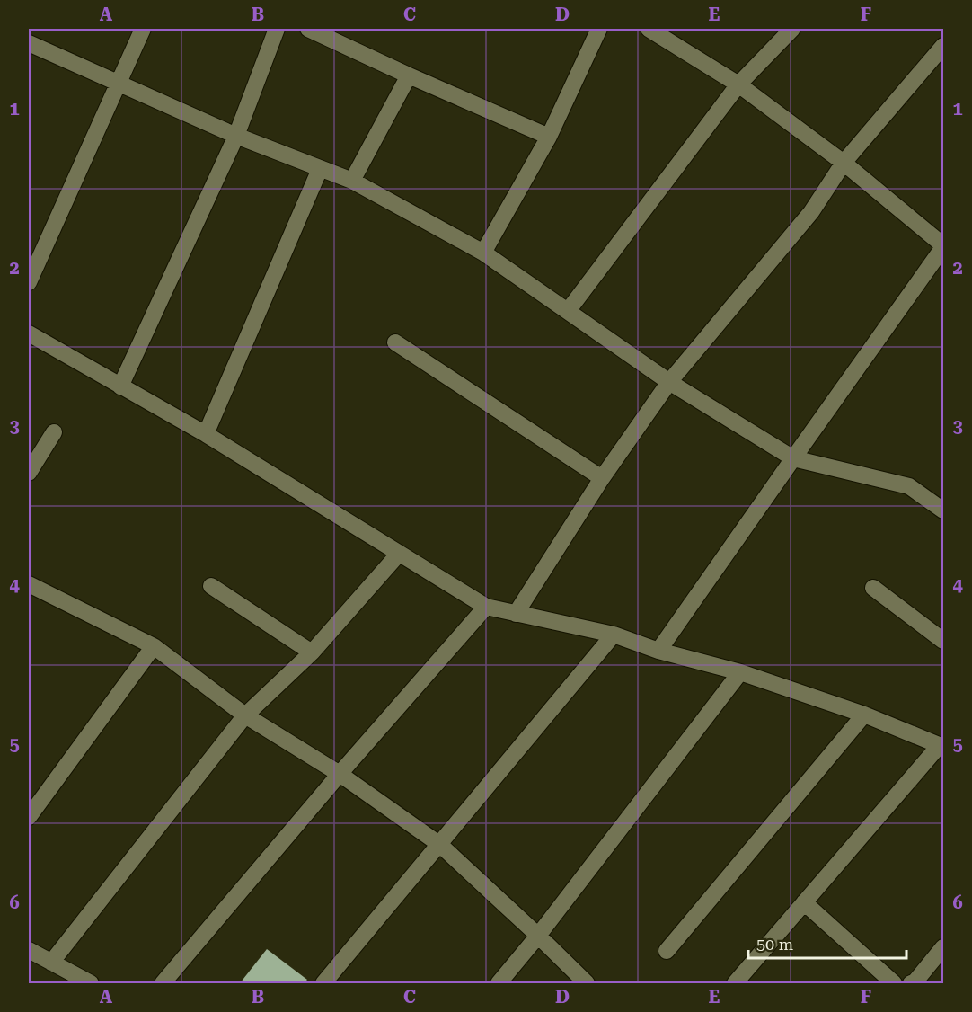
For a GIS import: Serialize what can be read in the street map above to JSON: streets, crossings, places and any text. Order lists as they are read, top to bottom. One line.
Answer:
{"scale_bar":"50 m","grid":{"columns":["A","B","C","D","E","F"],"rows":["1","2","3","4","5","6"]}}
